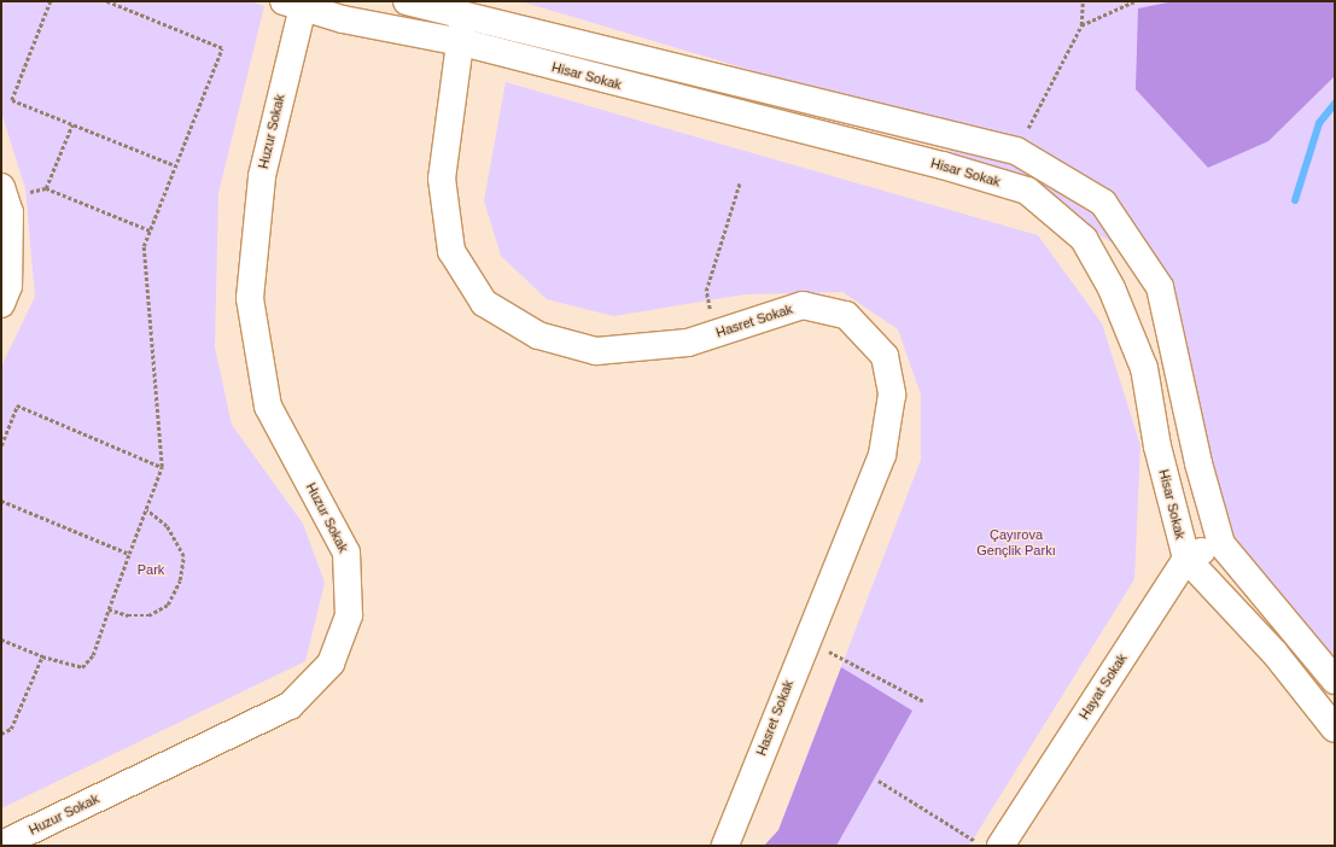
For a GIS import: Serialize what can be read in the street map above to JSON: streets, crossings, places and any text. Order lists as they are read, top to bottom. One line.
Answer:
{"streets":{"street":["Hisar Sokak","Huzur Sokak","Hasret Sokak","Hayat Sokak"]},"crossings":[["Hisar Sokak","Huzur Sokak"],["Hisar Sokak","Hasret Sokak"],["Hisar Sokak","Hayat Sokak"]],"parks":["Çayırova Gençlik Parkı","Park"]}
